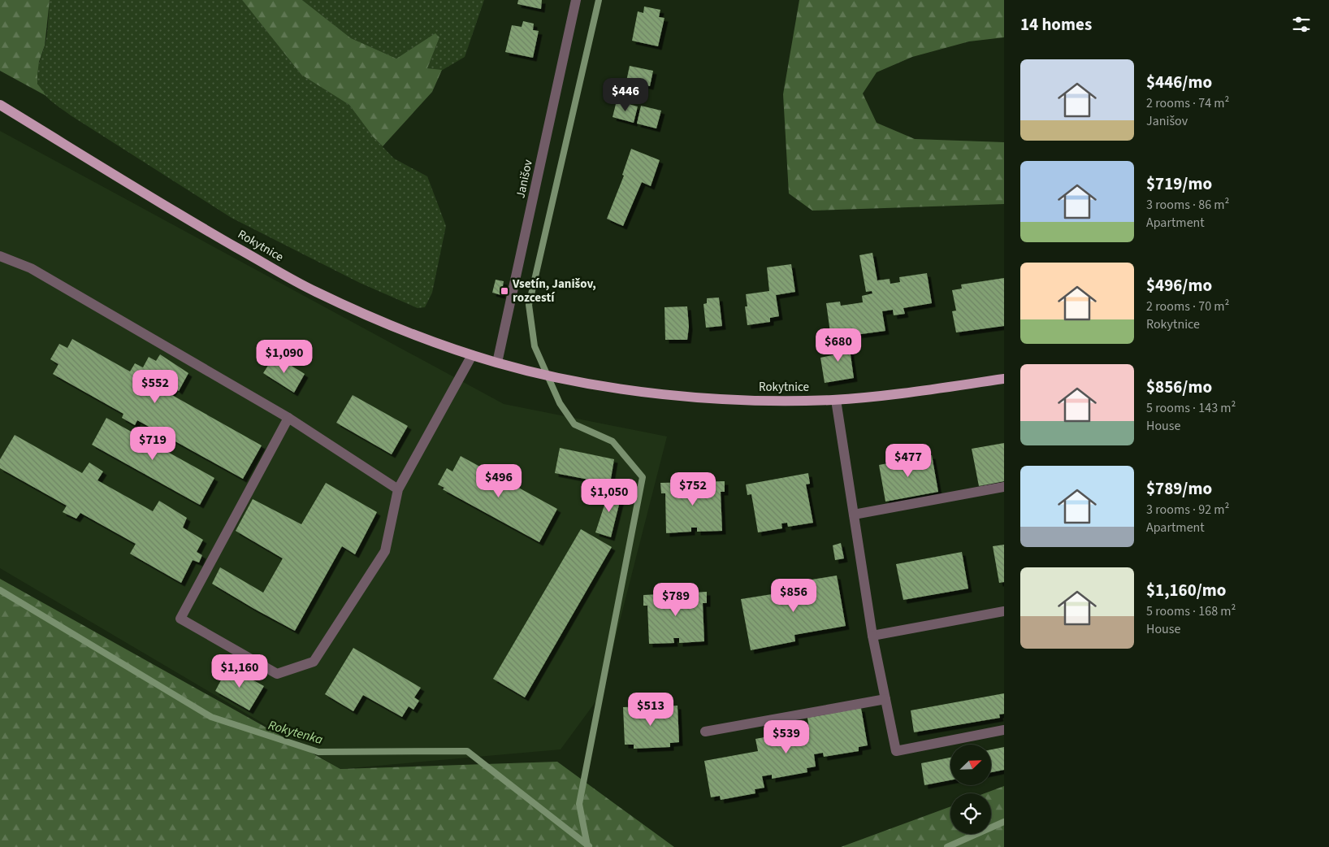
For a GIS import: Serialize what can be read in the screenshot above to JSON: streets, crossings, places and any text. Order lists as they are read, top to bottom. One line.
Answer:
{"streets":{"main road":["Rokytnice"],"street":["Janišov"]},"crossings":[["Janišov","Rokytnice"]],"water":["Rokytenka"],"places":{"transit":["Vsetín, Janišov, rozcestí"]},"north":"top right","page":{"heading":"14 homes","list":[{"name":"$446/mo","note":"2 rooms · 74 m² · Janišov"},{"name":"$719/mo","note":"3 rooms · 86 m² · Apartment"},{"name":"$496/mo","note":"2 rooms · 70 m² · Rokytnice"},{"name":"$856/mo","note":"5 rooms · 143 m² · House"},{"name":"$789/mo","note":"3 rooms · 92 m² · Apartment"},{"name":"$1,160/mo","note":"5 rooms · 168 m² · House"}],"price":["$446","$680","$1,090","$552","$719","$477","$496","$752","$1,050","$856","$789","$1,160","$513","$539"]}}
